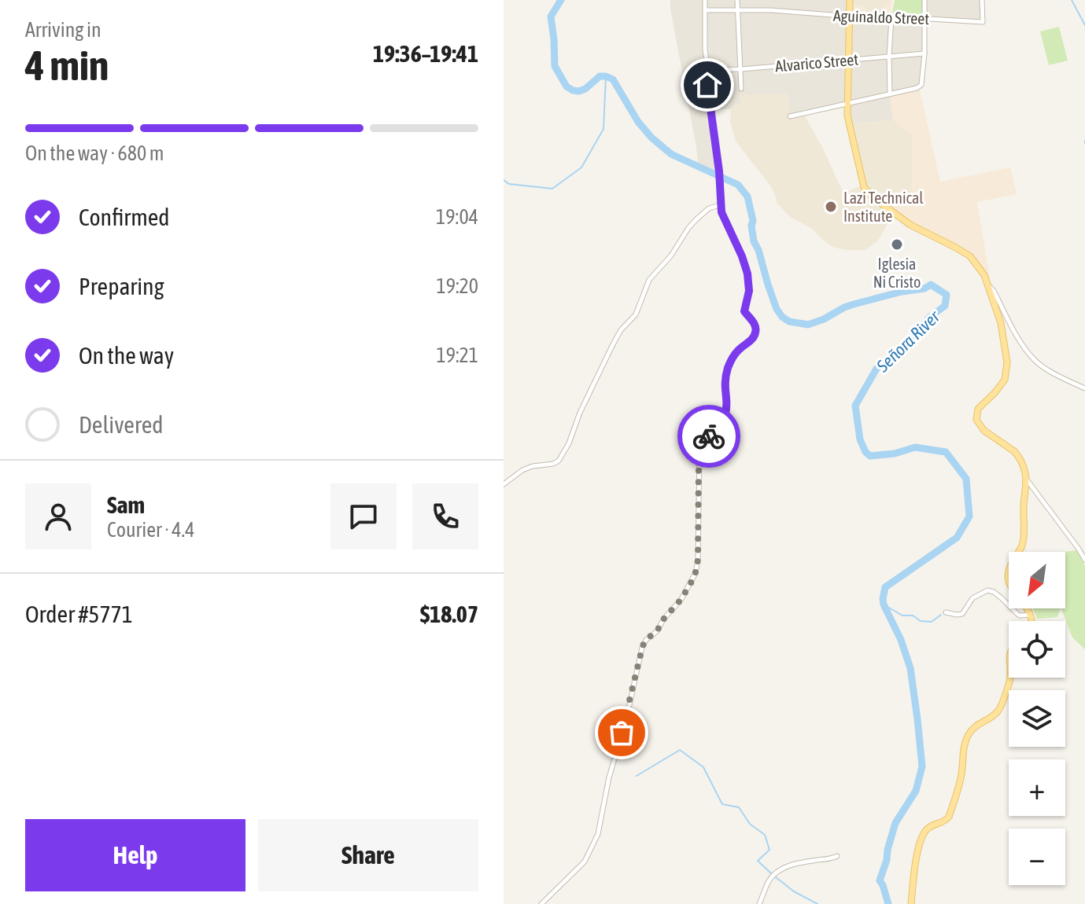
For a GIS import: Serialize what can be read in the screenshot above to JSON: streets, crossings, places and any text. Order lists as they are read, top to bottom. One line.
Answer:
{"streets":{"street":["Aguinaldo Street","Alvarico Street"]},"water":["Señora River"],"places":["Lazi Technical Institute","Iglesia Ni Cristo"],"north":"bottom left","page":{"heading":["4 min","Arriving in","19:36–19:41"],"panel":["Sam","Courier · 4.4","Order #5771","$18.07"],"bar":"On the way · 680 m","list":[["Confirmed","19:04"],["Preparing","19:20"],["On the way","19:21"],"Delivered"],"map_buttons":["+","−"],"buttons":["Help","Share"]}}
